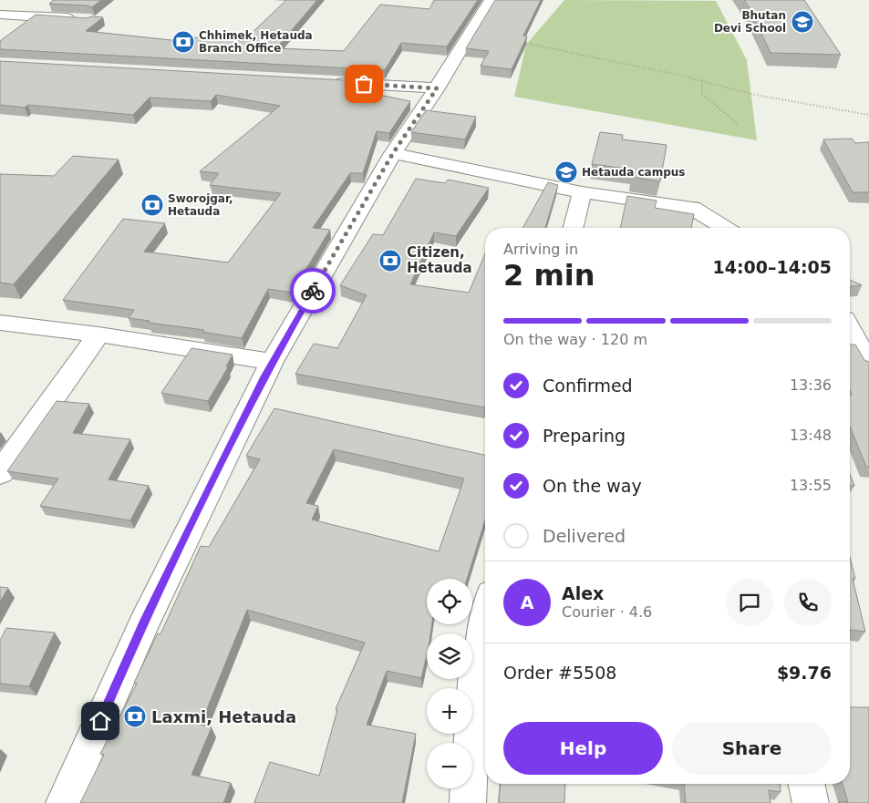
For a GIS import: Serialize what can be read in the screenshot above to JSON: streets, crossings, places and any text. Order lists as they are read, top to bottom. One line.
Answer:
{"places":{"school or university":["Bhutan Devi School","Hetauda campus"],"bank":["Chhimek, Hetauda Branch Office","Sworojgar, Hetauda","Citizen, Hetauda","Laxmi, Hetauda"]},"page":{"heading":["2 min","Arriving in","14:00–14:05"],"panel":["Alex","Courier · 4.6","Order #5508","$9.76"],"bar":"On the way · 120 m","list":[["Confirmed","13:36"],["Preparing","13:48"],["On the way","13:55"],"Delivered"],"map_buttons":["+","−"],"round":"A","buttons":["Help","Share"]}}
